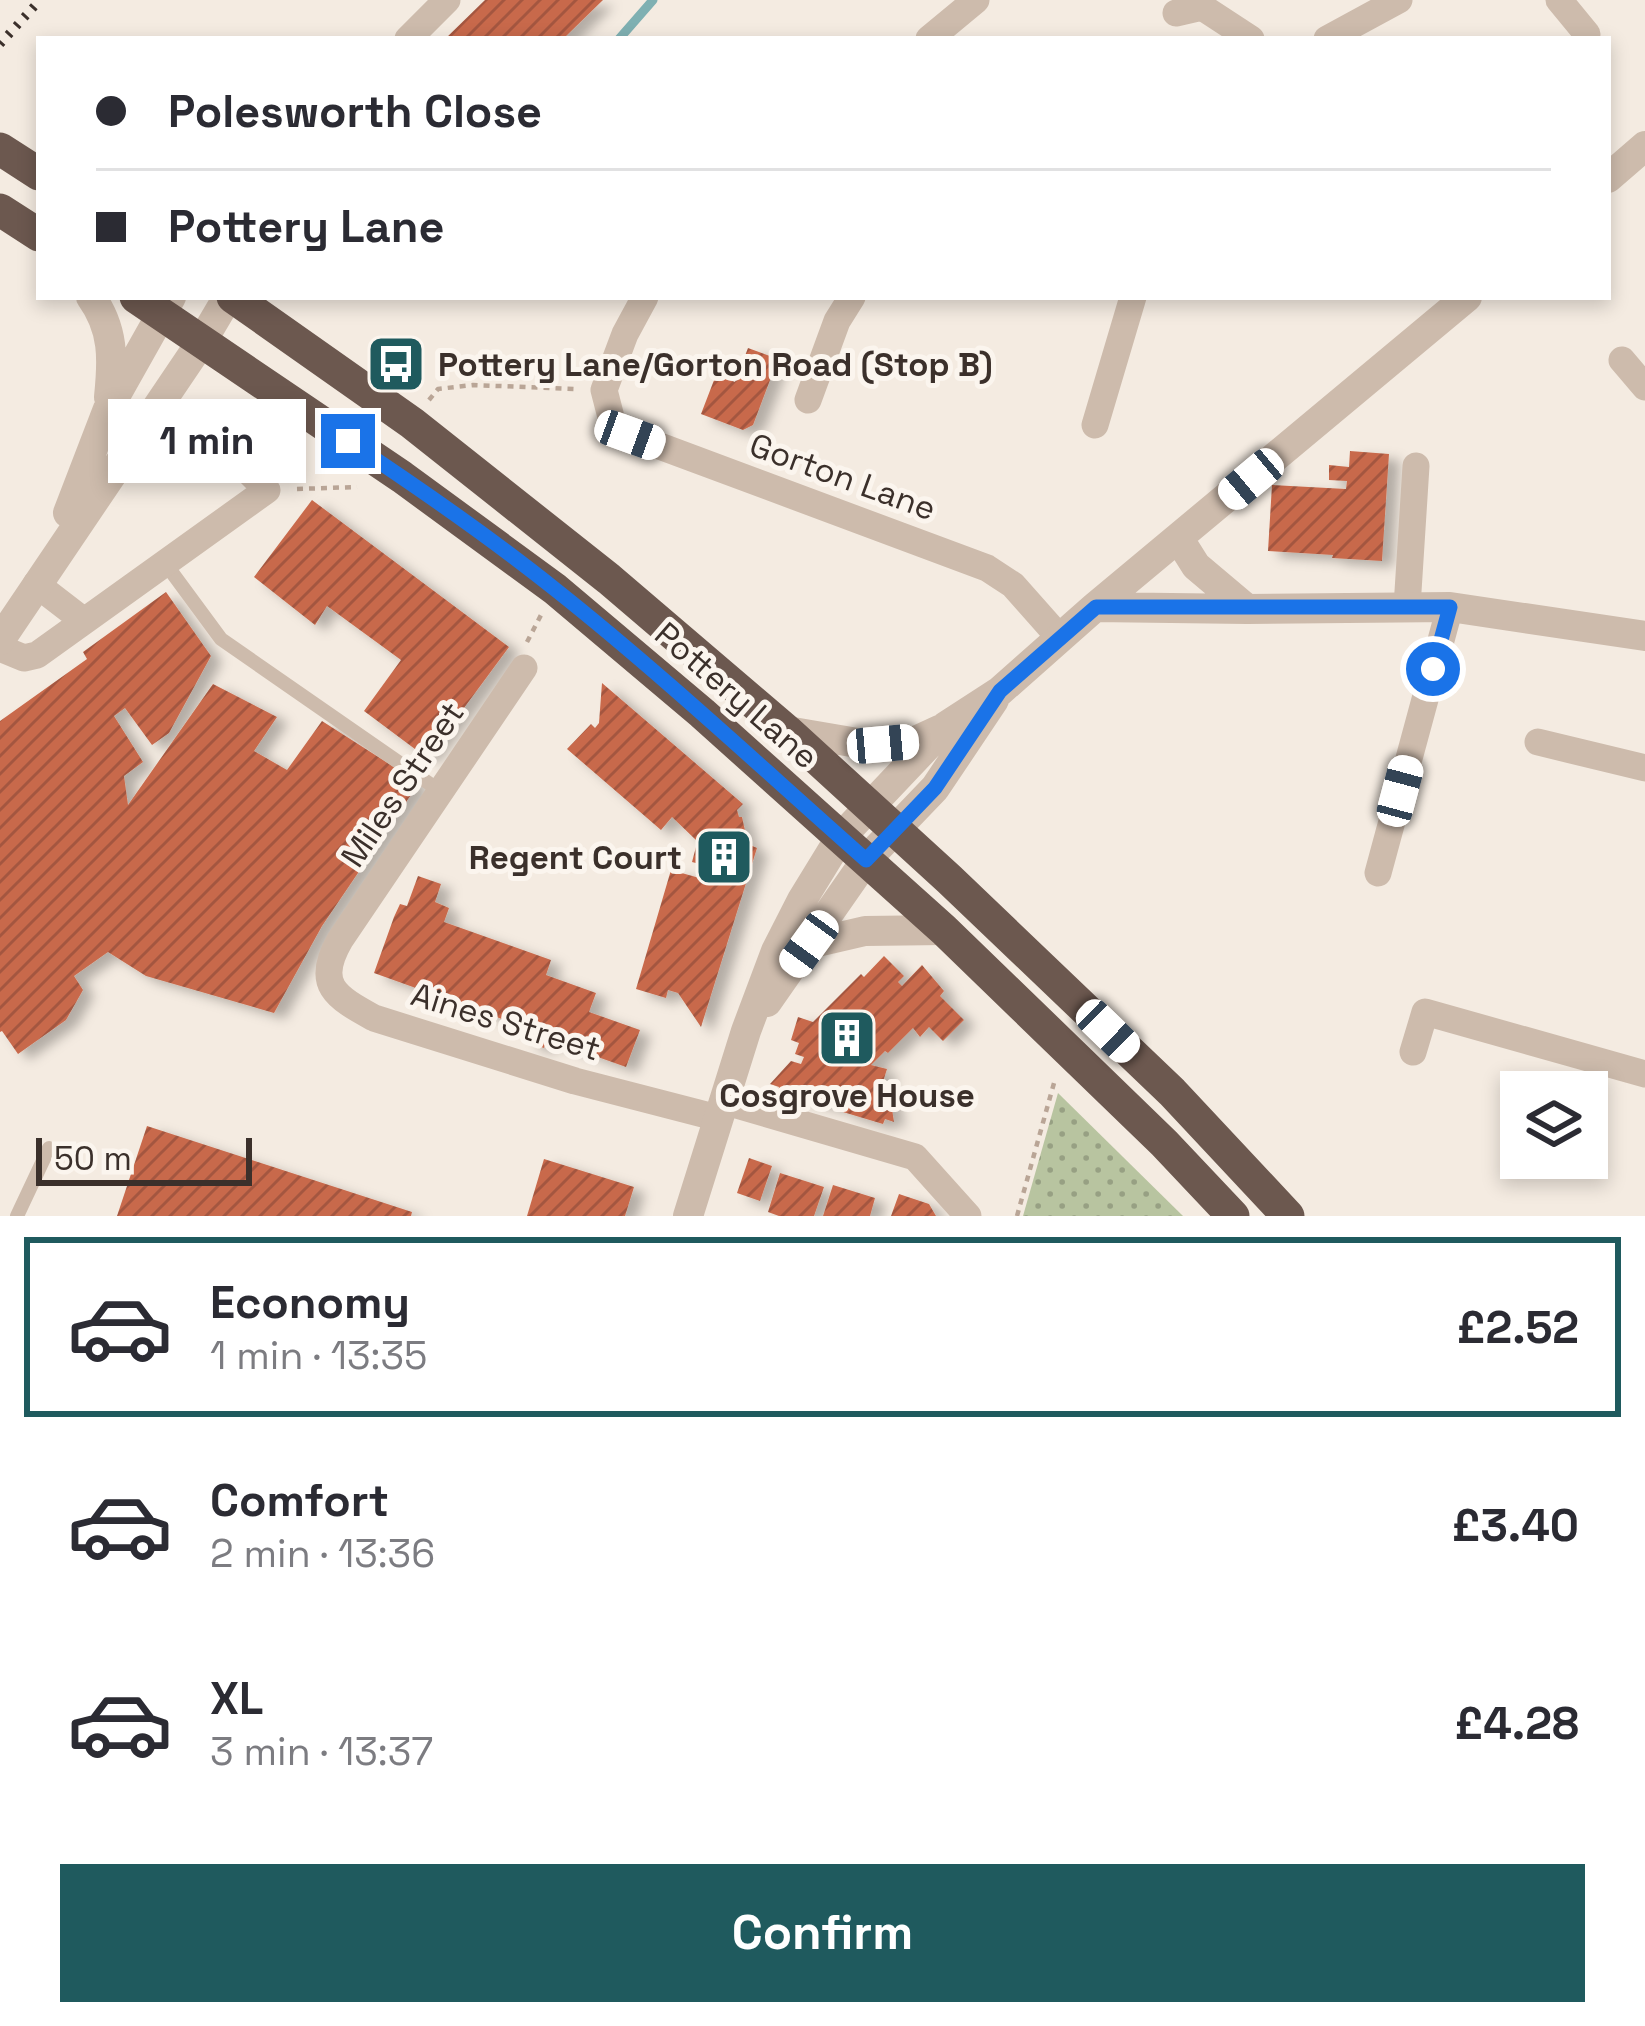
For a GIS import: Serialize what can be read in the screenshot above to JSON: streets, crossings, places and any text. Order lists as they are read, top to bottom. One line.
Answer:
{"streets":{"highway":["Pottery Lane"],"street":["Gorton Lane","Miles Street","Aines Street"]},"crossings":[["Miles Street","Aines Street"]],"places":{"bus stop":["Pottery Lane/Gorton Road (Stop B)"],"building":["Regent Court","Cosgrove House"]},"scale_bar":"50 m","page":{"banner":["Polesworth Close","Pottery Lane"],"bubble":"1 min","scale":"50 m","list":[{"name":"Economy","note":"1 min · 13:35","value":"£2.52"},{"name":"Comfort","note":"2 min · 13:36","value":"£3.40"},{"name":"XL","note":"3 min · 13:37","value":"£4.28"}],"buttons":"Confirm"}}
